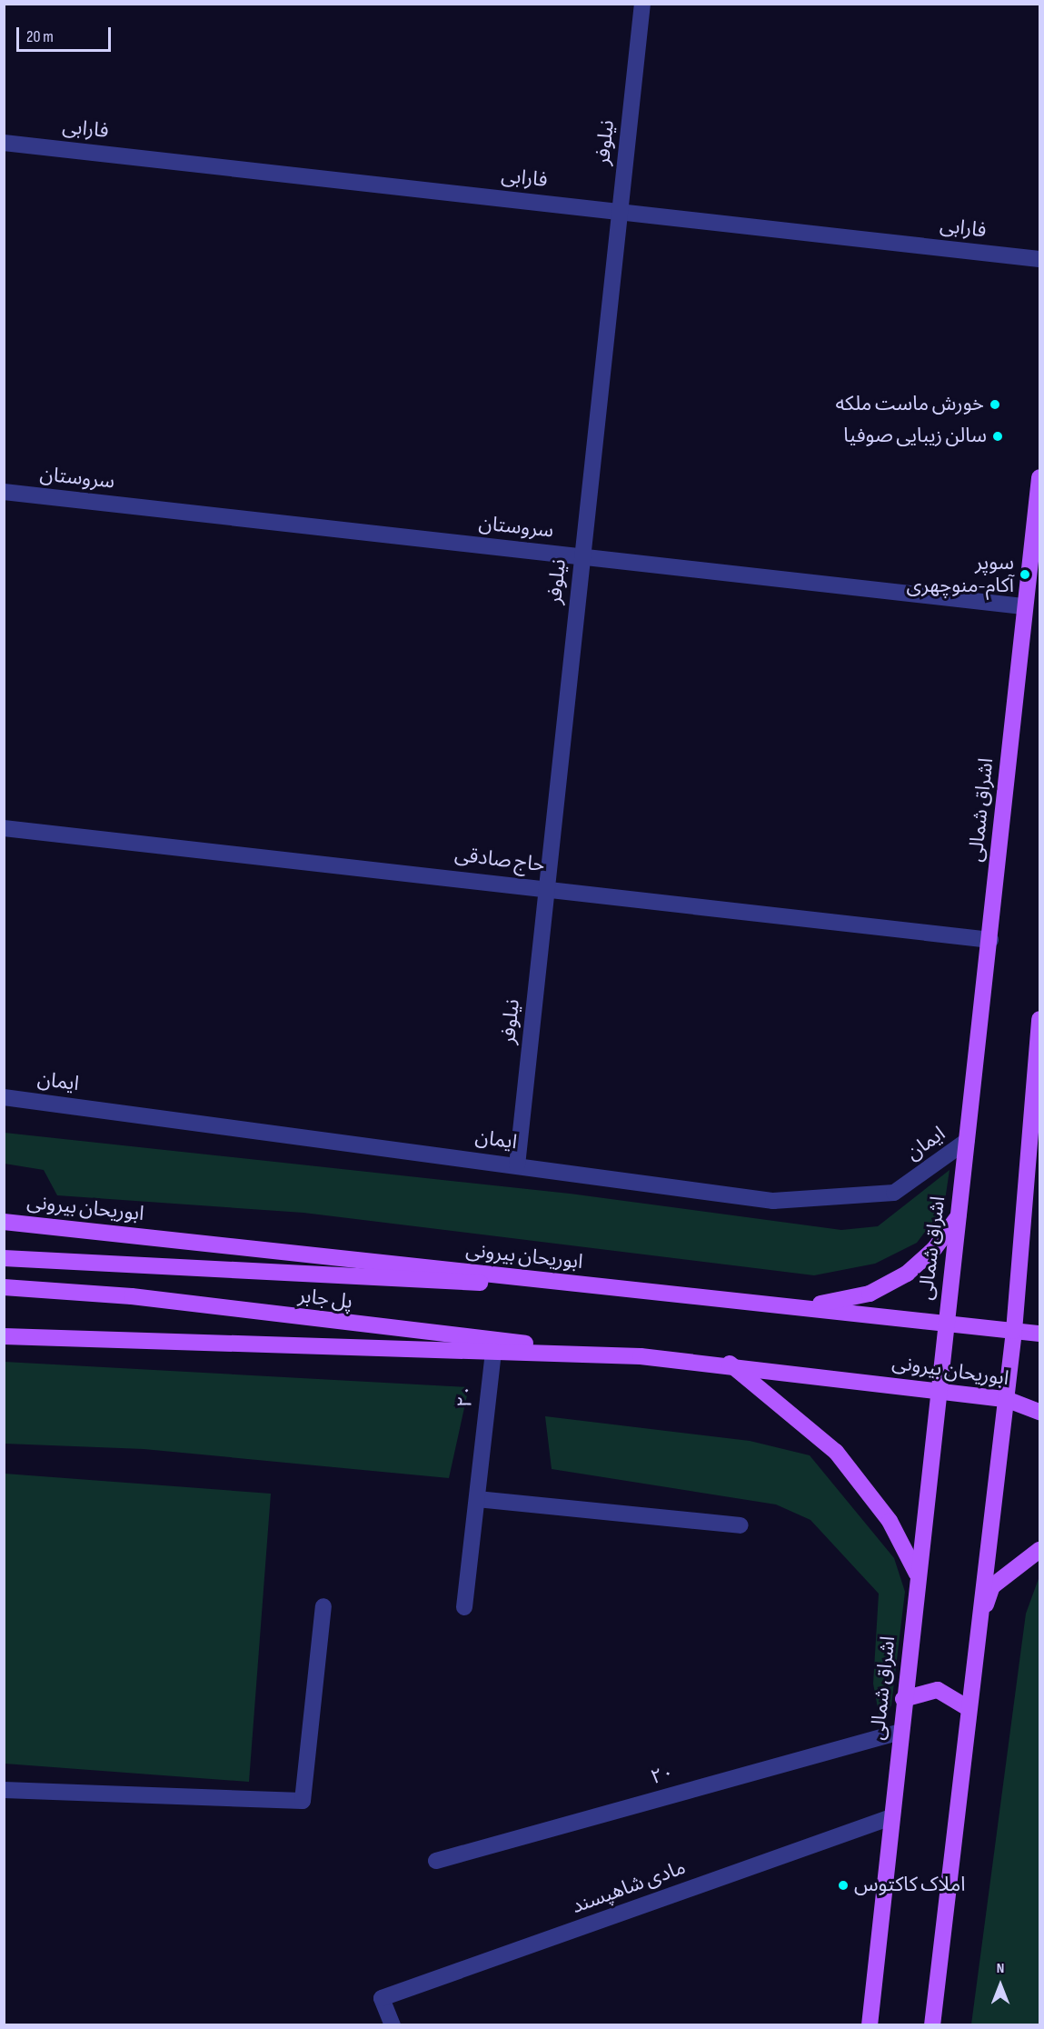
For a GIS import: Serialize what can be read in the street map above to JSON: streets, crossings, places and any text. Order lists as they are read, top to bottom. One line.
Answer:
{"streets":{"main road":["اشراق شمالی","ابوریحان بیرونی","پل جابر"],"street":["فارابی","نیلوفر","سروستان","حاج صادقی","ایمان","۲۰","مادی شاهپسند"]},"crossings":[["فارابی","نیلوفر"],["نیلوفر","سروستان"],["نیلوفر","حاج صادقی"],["نیلوفر","ایمان"],["سروستان","اشراق شمالی"],["اشراق شمالی","حاج صادقی"],["اشراق شمالی","ایمان"],["اشراق شمالی","ابوریحان بیرونی"],["اشراق شمالی","۲۰"],["اشراق شمالی","مادی شاهپسند"],["ابوریحان بیرونی","پل جابر"],["ابوریحان بیرونی","۲۰"]],"places":["خورش ماست ملکه","سالن زیبایی صوفیا","سوپر آکام-منوچهری","املاک کاکتوس"],"scale_bar":"20 m","north":"top"}
